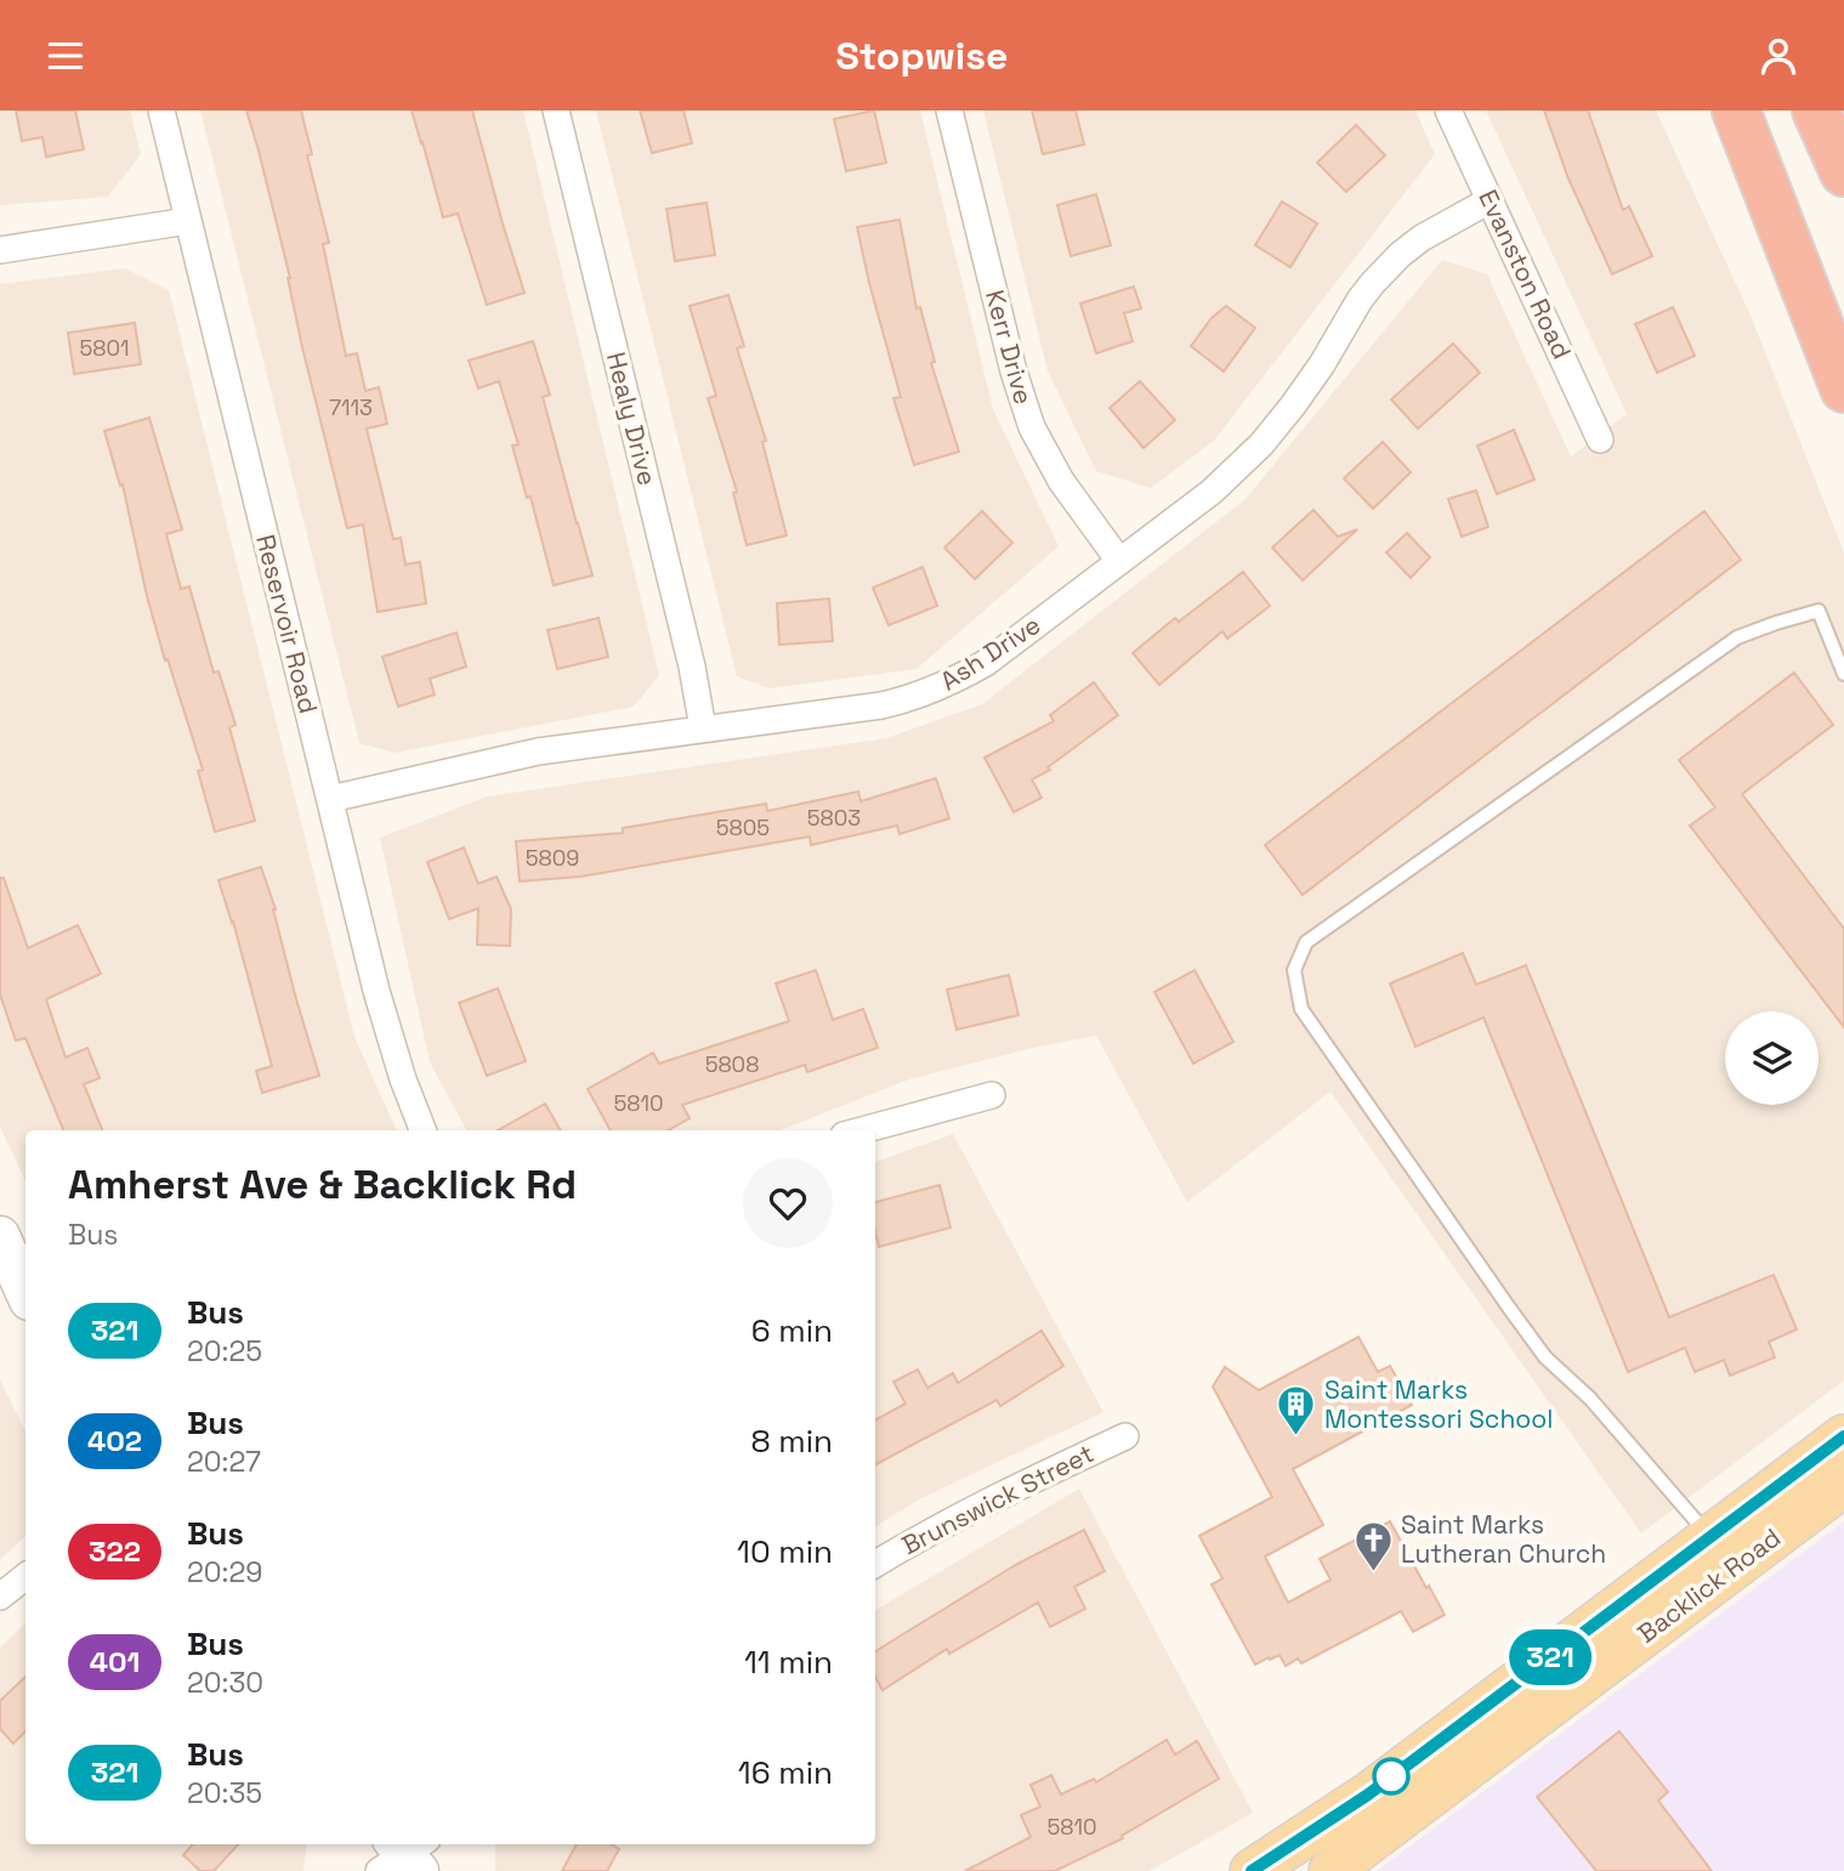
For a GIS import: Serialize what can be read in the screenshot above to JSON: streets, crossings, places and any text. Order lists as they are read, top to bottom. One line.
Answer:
{"streets":{"main road":["Backlick Road"],"street":["Evanston Road","Kerr Drive","Healy Drive","Reservoir Road","Ash Drive","Brunswick Street"]},"crossings":[["Evanston Road","Ash Drive"],["Kerr Drive","Ash Drive"],["Healy Drive","Ash Drive"],["Reservoir Road","Ash Drive"]],"places":{"building":["Saint Marks Montessori School"],"church":["Saint Marks Lutheran Church"]},"lines":["bus line 321"],"house_numbers":["5801","7113","5803","5805","5809","5808","5810","5810"],"page":{"header":"Stopwise","on_map":"321","heading":["Amherst Ave & Backlick Rd","Bus"],"list":[{"mark":"321","name":"Bus","note":"20:25","value":"6 min"},{"mark":"402","name":"Bus","note":"20:27","value":"8 min"},{"mark":"322","name":"Bus","note":"20:29","value":"10 min"},{"mark":"401","name":"Bus","note":"20:30","value":"11 min"},{"mark":"321","name":"Bus","note":"20:35","value":"16 min"}]}}
